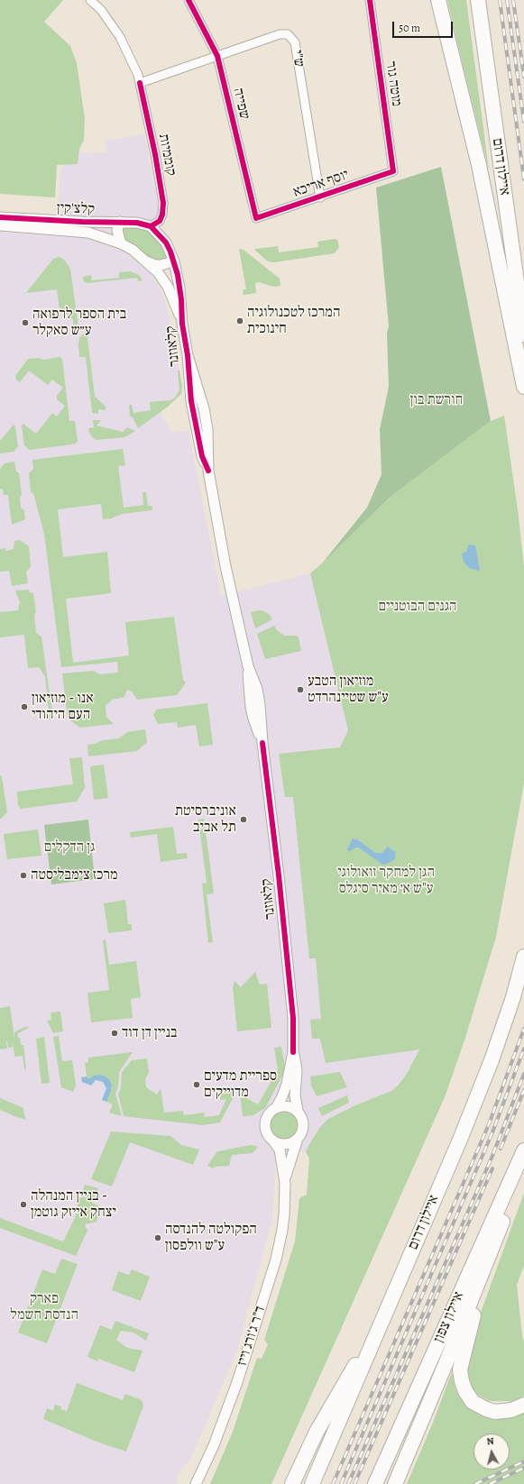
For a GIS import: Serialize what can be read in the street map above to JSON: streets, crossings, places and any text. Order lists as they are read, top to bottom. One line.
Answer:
{"streets":{"highway":["איילון דרום","איילון צפון"],"street":["ש\"י","מוטה גור","שפייה","קוממיות","יוסף אריכא","קלצ'קין","קלאוזנר","ד\"ר ג'ורג וייז"]},"crossings":[["ש\"י","שפייה"],["ש\"י","קוממיות"],["ש\"י","יוסף אריכא"],["מוטה גור","יוסף אריכא"],["שפייה","יוסף אריכא"],["קוממיות","קלצ'קין"],["קוממיות","קלאוזנר"],["קלצ'קין","קלאוזנר"],["קלאוזנר","ד\"ר ג'ורג וייז"]],"parks":["חורשת בון","הגנים הבוטניים","גן הדקלים","הגן למחקר זואולוגי ע\"ש א׳ מאיר סיגלס","פארק הנדסת חשמל"],"places":["המרכז לטכנולוגיה חינוכית","בית הספר לרפואה ע״ש סאקלר","מוזיאון הטבע ע\"ש שטיינהרדט","אנו - מוזיאון העם היהודי","אוניברסיטת תל אביב","מרכז צימבליסטה","בניין דן דוד","ספריית מדעים מדוייקים","בניין המנהלה - יצחק אייזק גוטמן","הפקולטה להנדסה ע\"ש וולפסון"],"scale_bar":"50 m","north":"top"}
